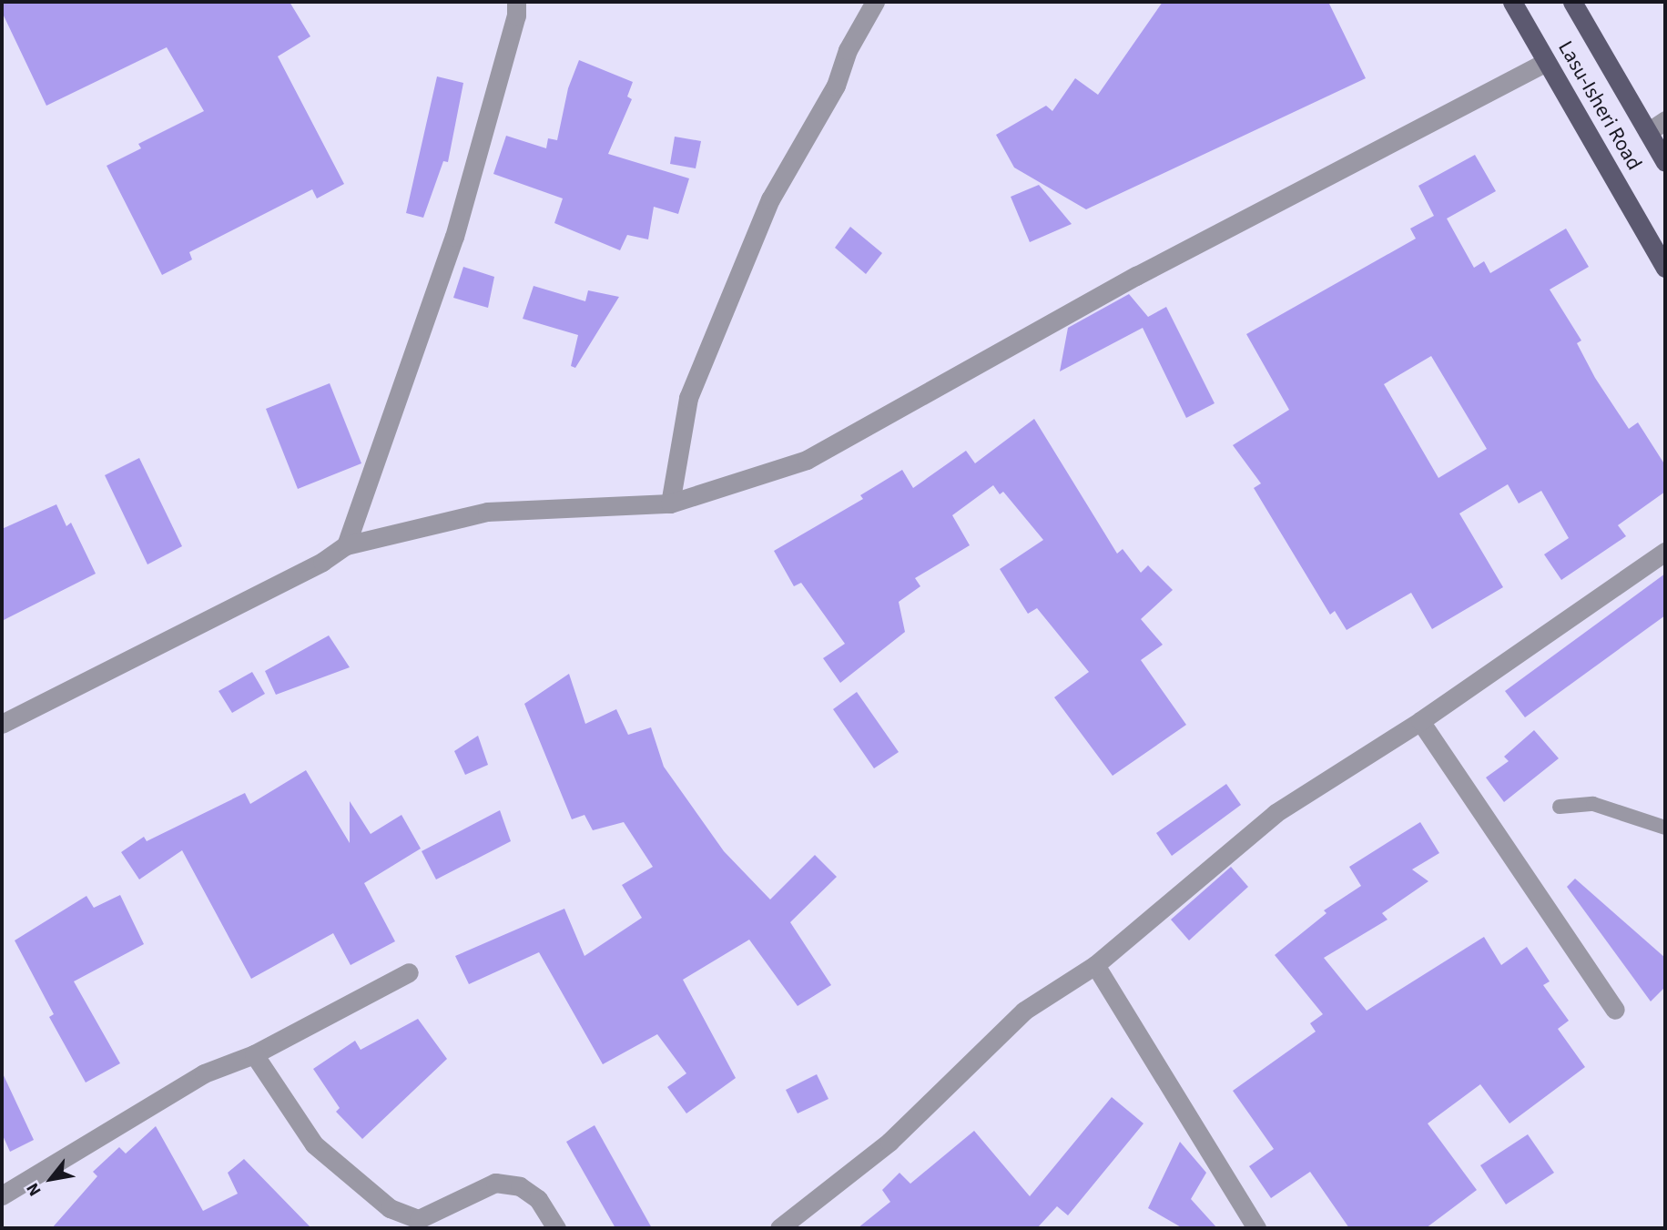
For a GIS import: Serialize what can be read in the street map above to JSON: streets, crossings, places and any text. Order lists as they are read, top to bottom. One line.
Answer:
{"streets":{"main road":["Lasu-Isheri Road"]},"north":"bottom left"}
